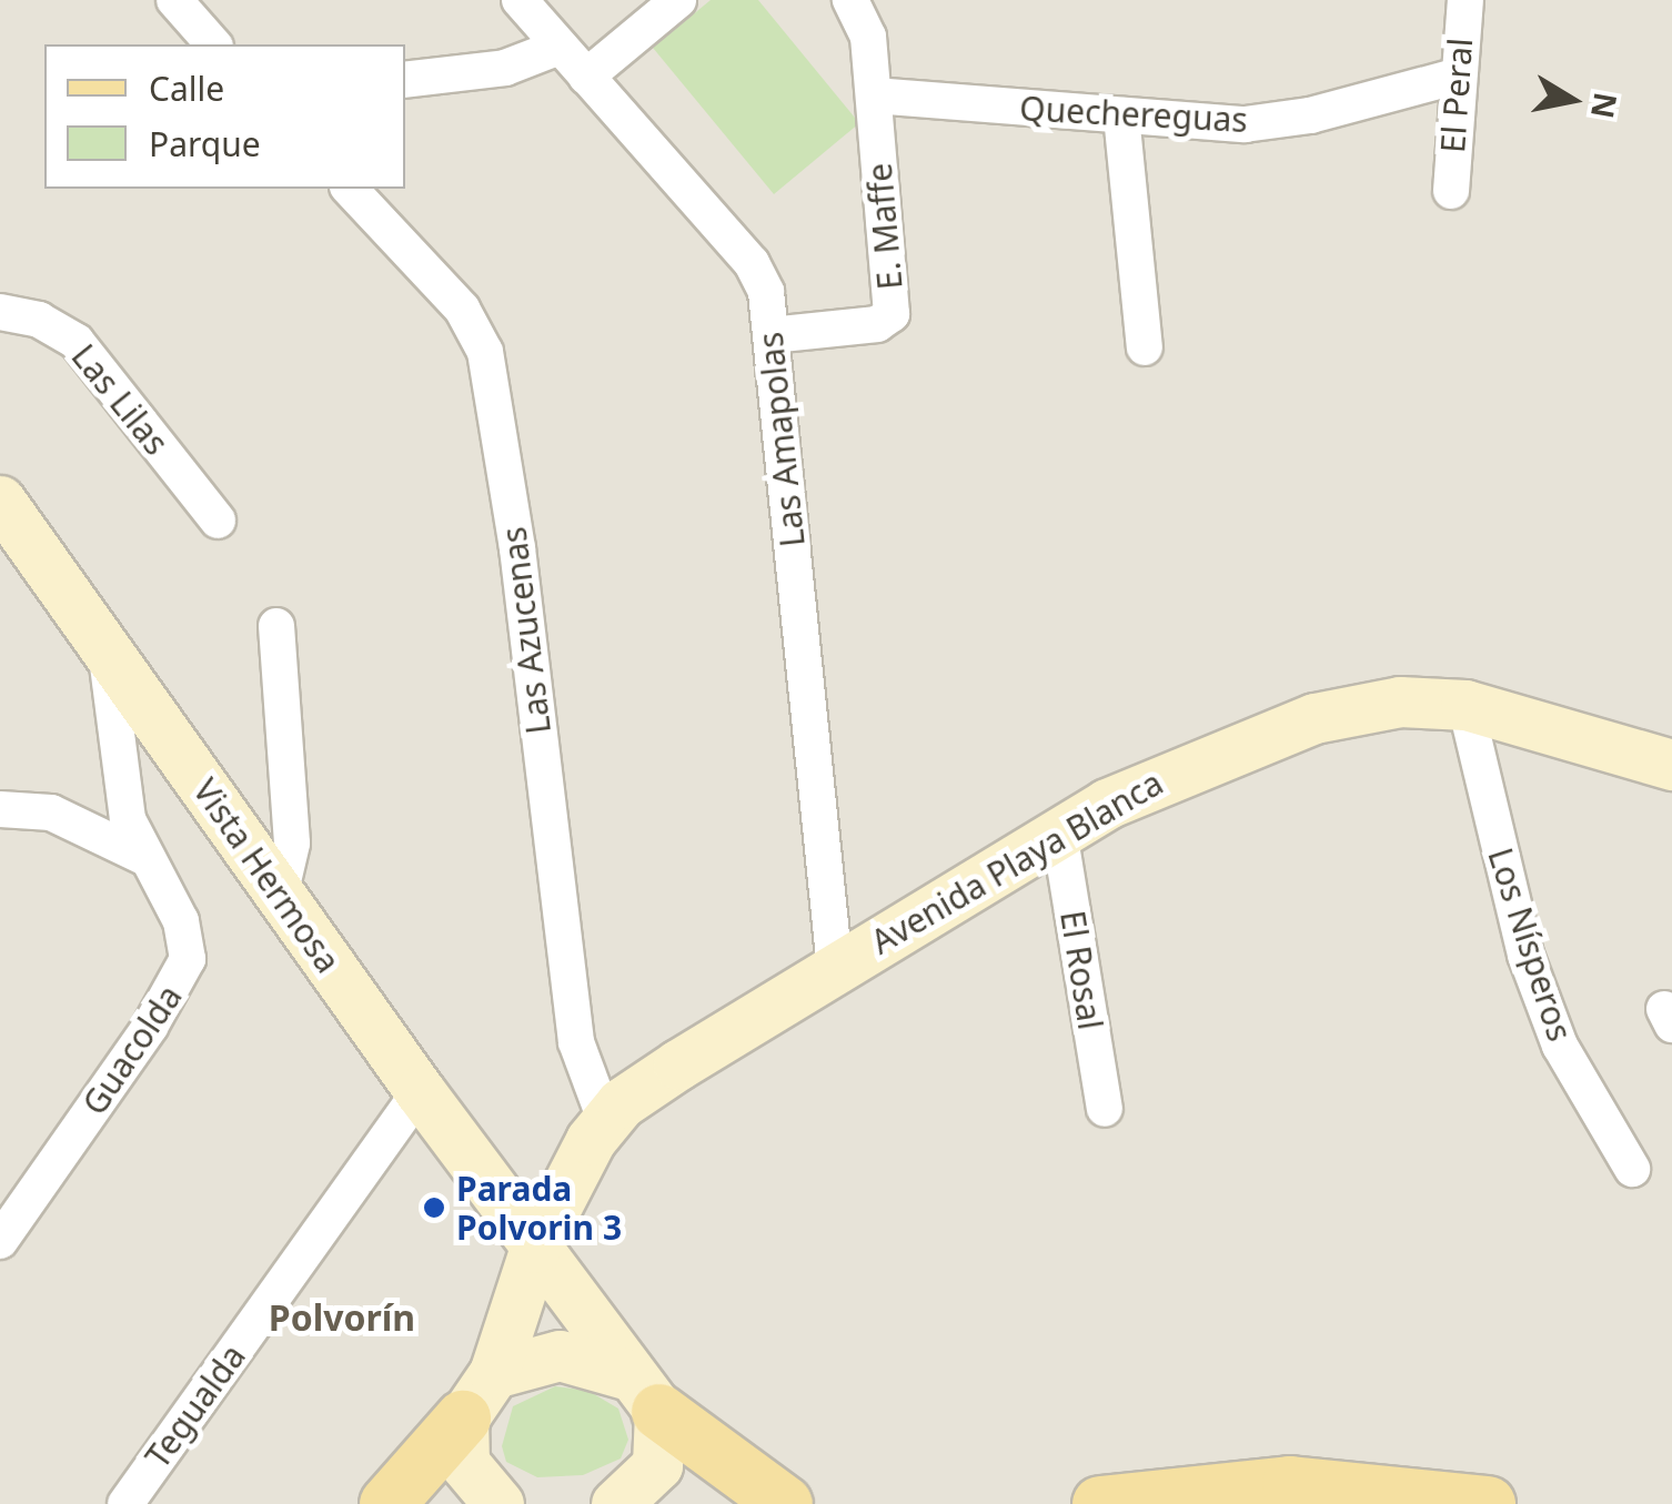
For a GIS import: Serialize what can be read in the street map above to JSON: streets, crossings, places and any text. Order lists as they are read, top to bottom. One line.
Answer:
{"streets":{"main road":["Avenida Playa Blanca","Vista Hermosa"],"street":["El Peral","Quechereguas","E. Maffe","Las Lilas","Las Amapolas","Las Azucenas","Los Nísperos","El Rosal","Guacolda","Tegualda"]},"crossings":[["El Peral","Quechereguas"],["Quechereguas","E. Maffe"],["E. Maffe","Las Amapolas"],["Las Amapolas","Avenida Playa Blanca"],["Las Azucenas","Avenida Playa Blanca"],["Avenida Playa Blanca","Vista Hermosa"],["Avenida Playa Blanca","Los Nísperos"],["Avenida Playa Blanca","El Rosal"],["Vista Hermosa","Guacolda"],["Vista Hermosa","Tegualda"]],"districts":["Polvorín"],"places":["Parada Polvorin 3"],"legend":["Calle","Parque"],"north":"right"}
